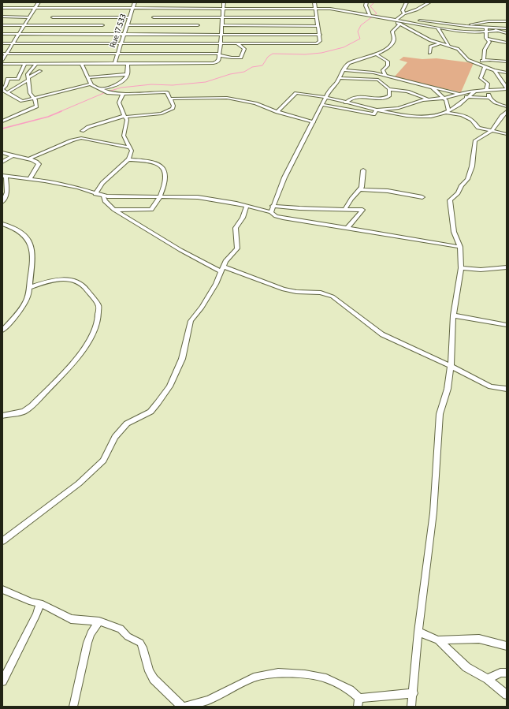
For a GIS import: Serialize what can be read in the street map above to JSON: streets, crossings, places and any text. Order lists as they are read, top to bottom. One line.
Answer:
{"streets":{"street":["Rue 17.533"]}}
